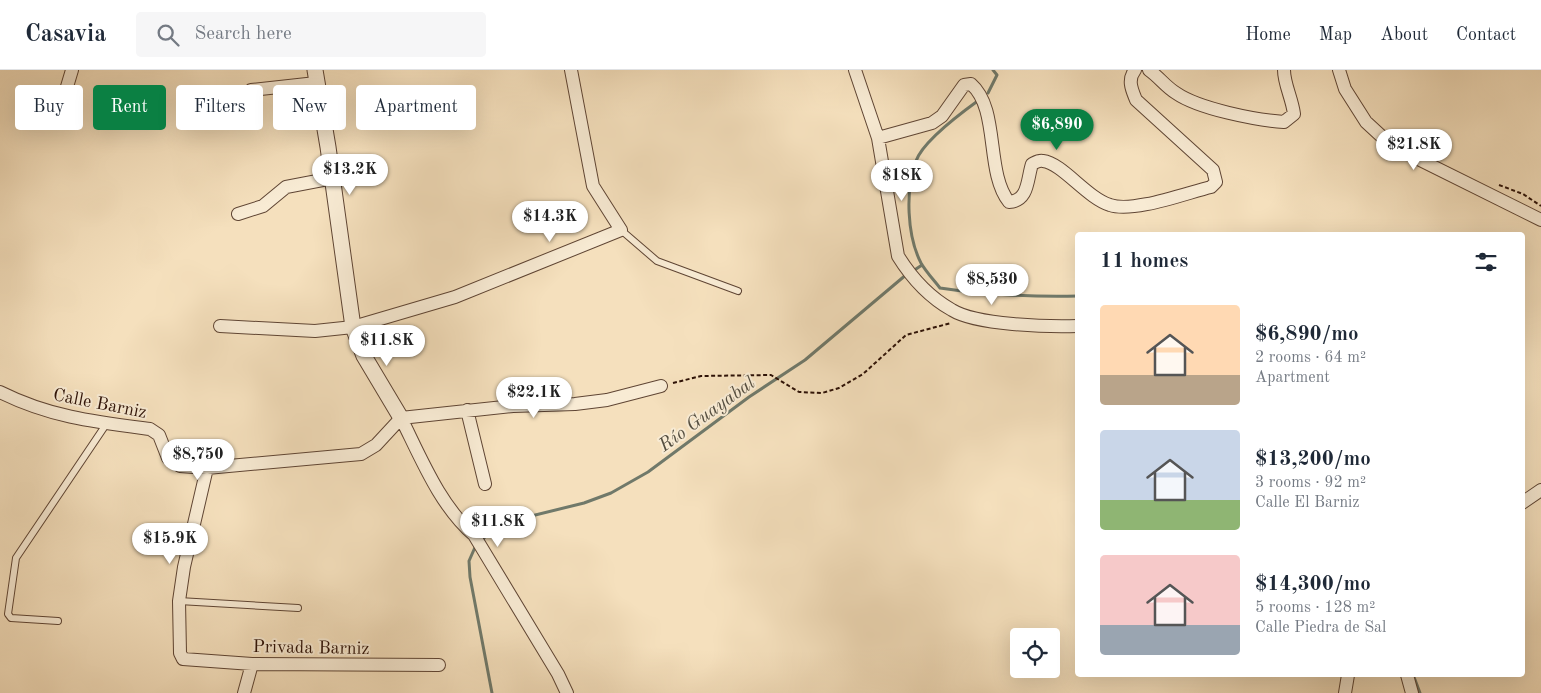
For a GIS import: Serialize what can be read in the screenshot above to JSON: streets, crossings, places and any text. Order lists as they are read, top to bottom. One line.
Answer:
{"streets":{"street":["Calle Barniz","Privada Barniz"]},"water":["Río Guayabal"],"page":{"header":"Casavia","search":"Search here","nav":["Home","Map","About","Contact"],"chip":["Buy","Rent","Filters","New","Apartment"],"price":["$6,890","$21.8K","$13.2K","$18K","$14.3K","$8,530","$11.8K","$22.1K","$8,750","$11.8K","$15.9K"],"heading":"11 homes","list":[{"name":"$6,890/mo","note":"2 rooms · 64 m² · Apartment"},{"name":"$13,200/mo","note":"3 rooms · 92 m² · Calle El Barniz"},{"name":"$14,300/mo","note":"5 rooms · 128 m² · Calle Piedra de Sal"}]}}
